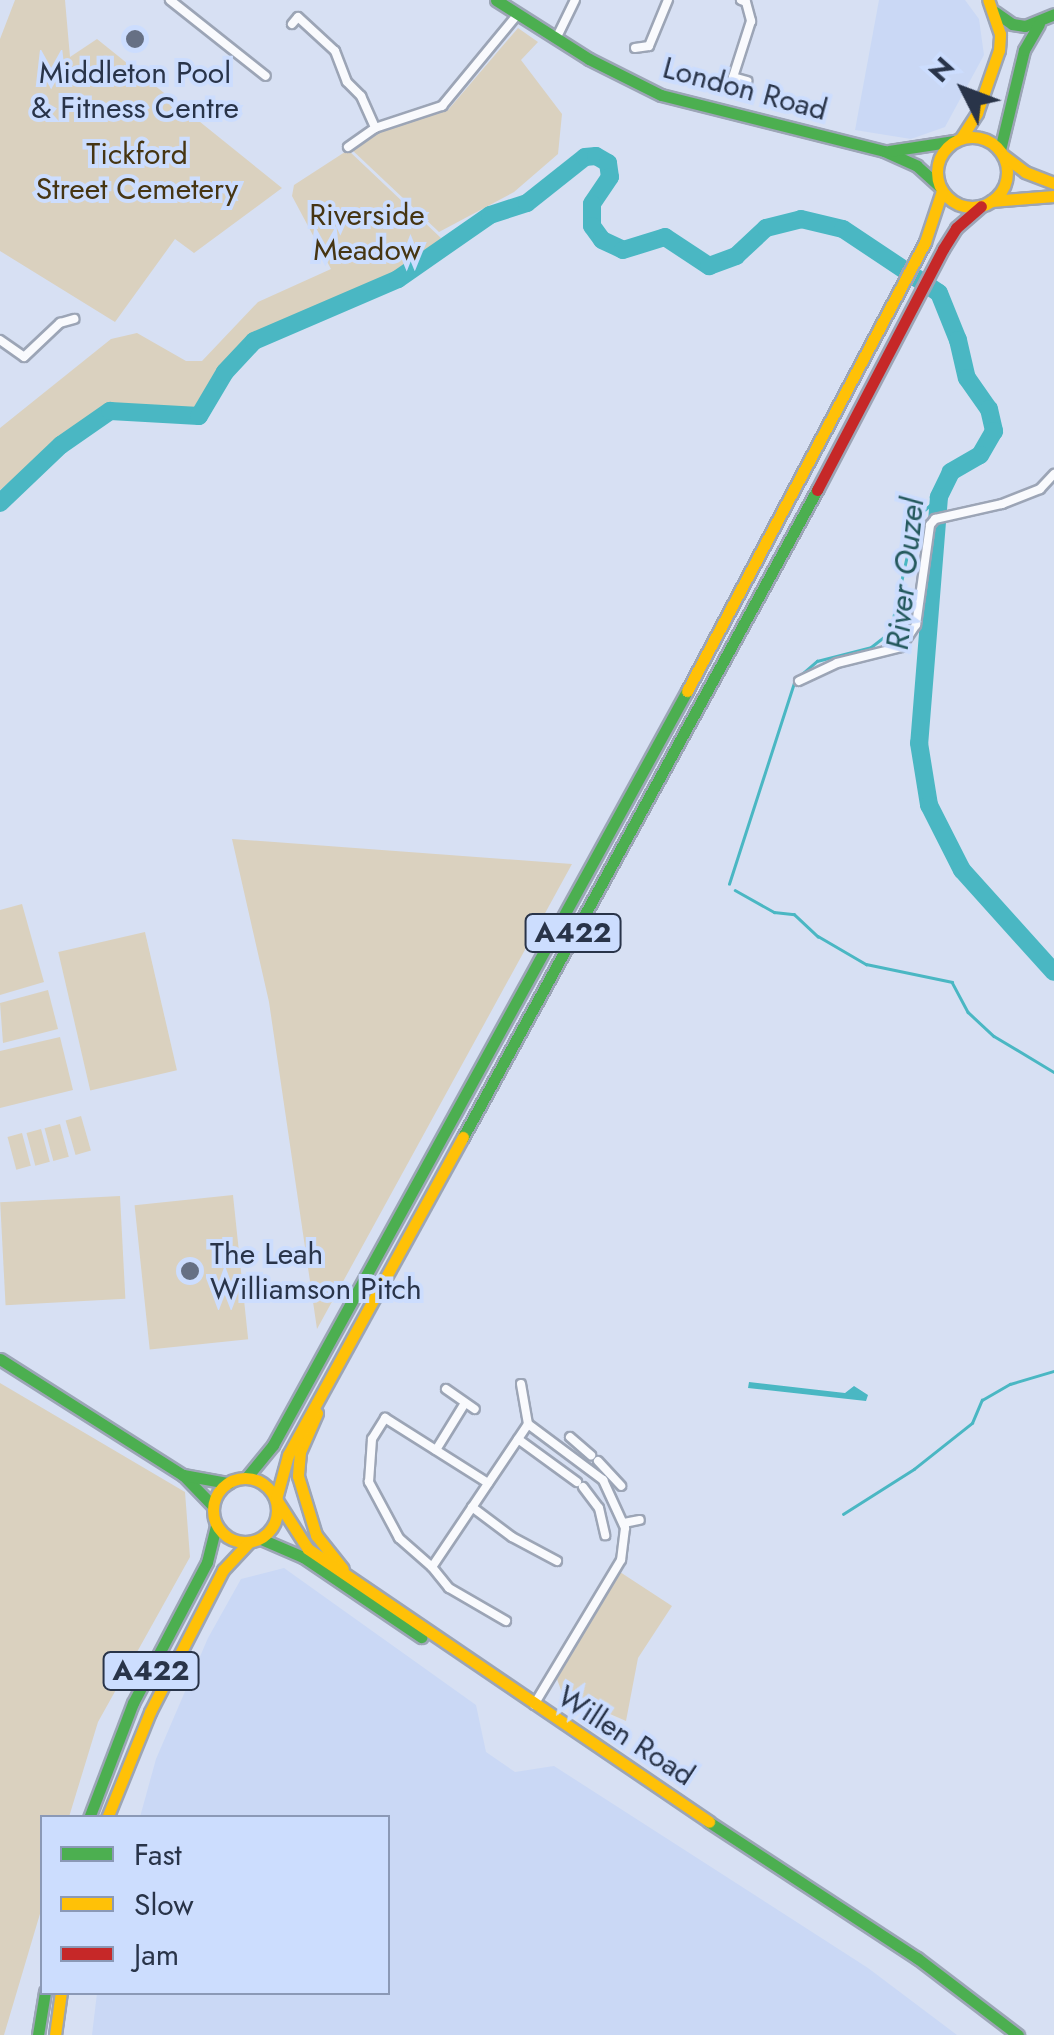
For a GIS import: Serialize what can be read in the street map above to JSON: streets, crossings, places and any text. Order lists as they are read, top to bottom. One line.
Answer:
{"streets":{"main road":["London Road","A422","Willen Road"]},"crossings":[["London Road","A422"],["A422","Willen Road"]],"water":["River Ouzel"],"parks":["Tickford Street Cemetery","Riverside Meadow"],"places":["Middleton Pool & Fitness Centre","The Leah Williamson Pitch"],"legend":["Fast","Slow","Jam"],"north":"top left"}
